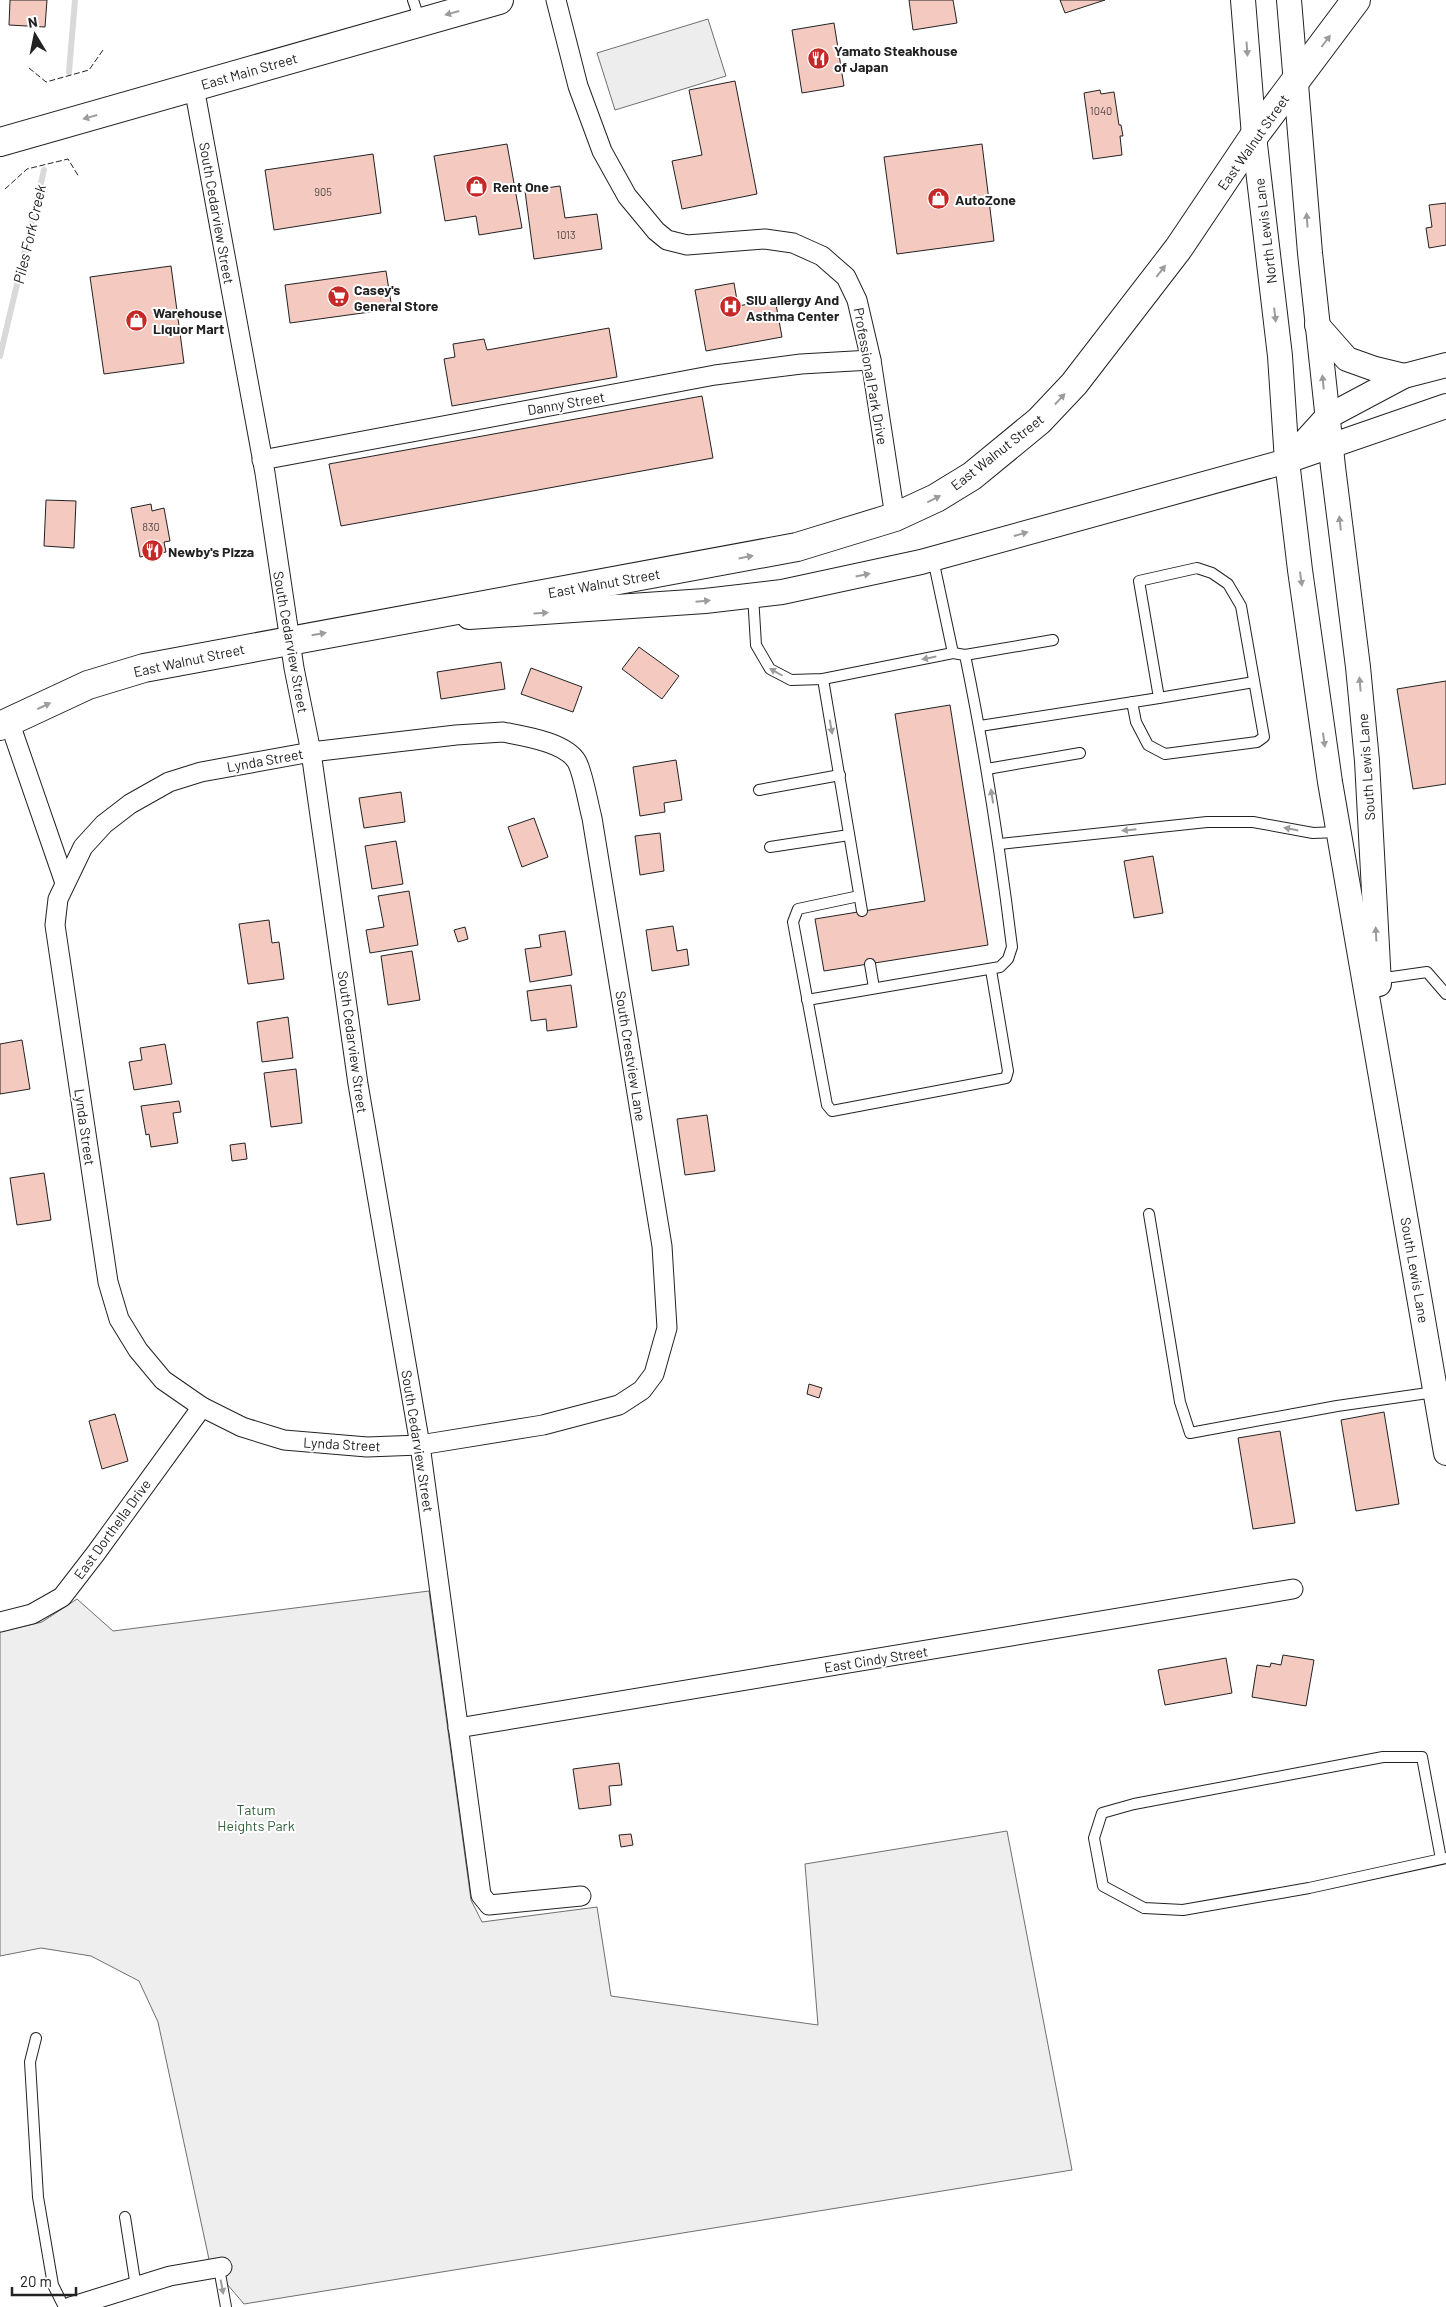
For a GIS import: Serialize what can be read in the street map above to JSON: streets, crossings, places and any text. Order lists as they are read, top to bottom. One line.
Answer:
{"streets":{"highway":["East Main Street","East Walnut Street"],"street":["South Cedarview Street","North Lewis Lane","Professional Park Drive","Danny Street","Lynda Street","South Lewis Lane","South Crestview Lane","East Dorthella Drive","East Cindy Street"]},"crossings":[["East Main Street","South Cedarview Street"],["East Walnut Street","South Cedarview Street"],["East Walnut Street","North Lewis Lane"],["East Walnut Street","Professional Park Drive"],["East Walnut Street","South Lewis Lane"],["South Cedarview Street","Danny Street"],["South Cedarview Street","Lynda Street"],["South Cedarview Street","South Crestview Lane"],["South Cedarview Street","East Cindy Street"],["North Lewis Lane","South Lewis Lane"],["Professional Park Drive","Danny Street"],["Lynda Street","South Crestview Lane"],["Lynda Street","East Dorthella Drive"]],"one_way":["East Main Street","East Walnut Street"],"water":["Piles Fork Creek"],"parks":["Tatum Heights Park"],"places":{"restaurant":["Yamato Steakhouse of Japan","Newby's Pizza"],"shop":["Rent One","AutoZone","Warehouse Liquor Mart"],"supermarket":["Casey's General Store"],"hospital":["SIU allergy And Asthma Center"]},"house_numbers":["1040","905","1013","830"],"scale_bar":"20 m","north":"top"}
